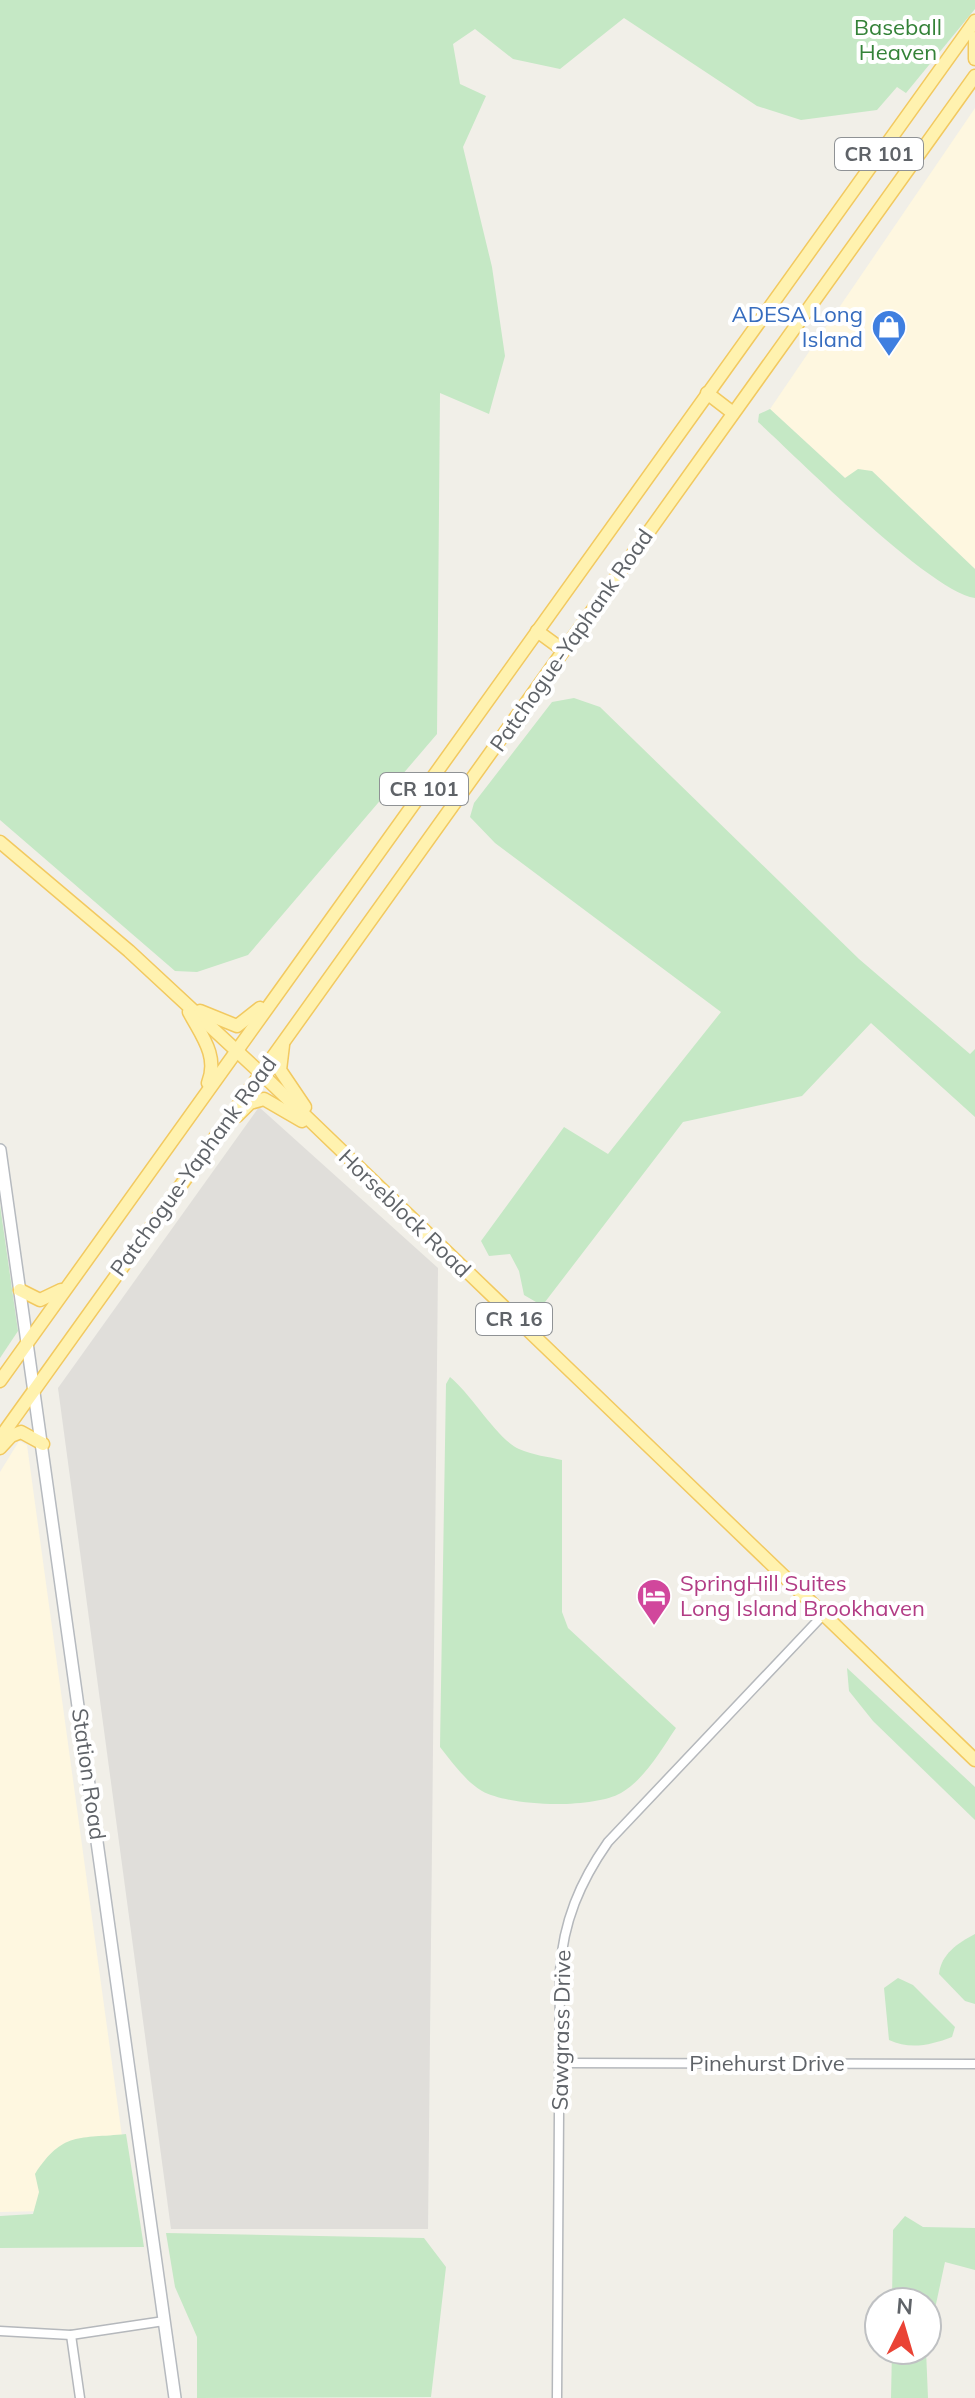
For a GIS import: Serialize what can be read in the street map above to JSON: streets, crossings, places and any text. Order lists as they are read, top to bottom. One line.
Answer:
{"streets":{"main road":["CR 101","Patchogue-Yaphank Road","Horseblock Road","CR 16","Station Road"],"street":["Sawgrass Drive","Pinehurst Drive"]},"crossings":[["Patchogue-Yaphank Road","Horseblock Road"],["Patchogue-Yaphank Road","Station Road"],["Horseblock Road","Sawgrass Drive"],["Sawgrass Drive","Pinehurst Drive"]],"parks":["Baseball Heaven"],"places":{"shop":["ADESA Long Island"],"hotel":["SpringHill Suites Long Island Brookhaven"]},"north":"top"}
